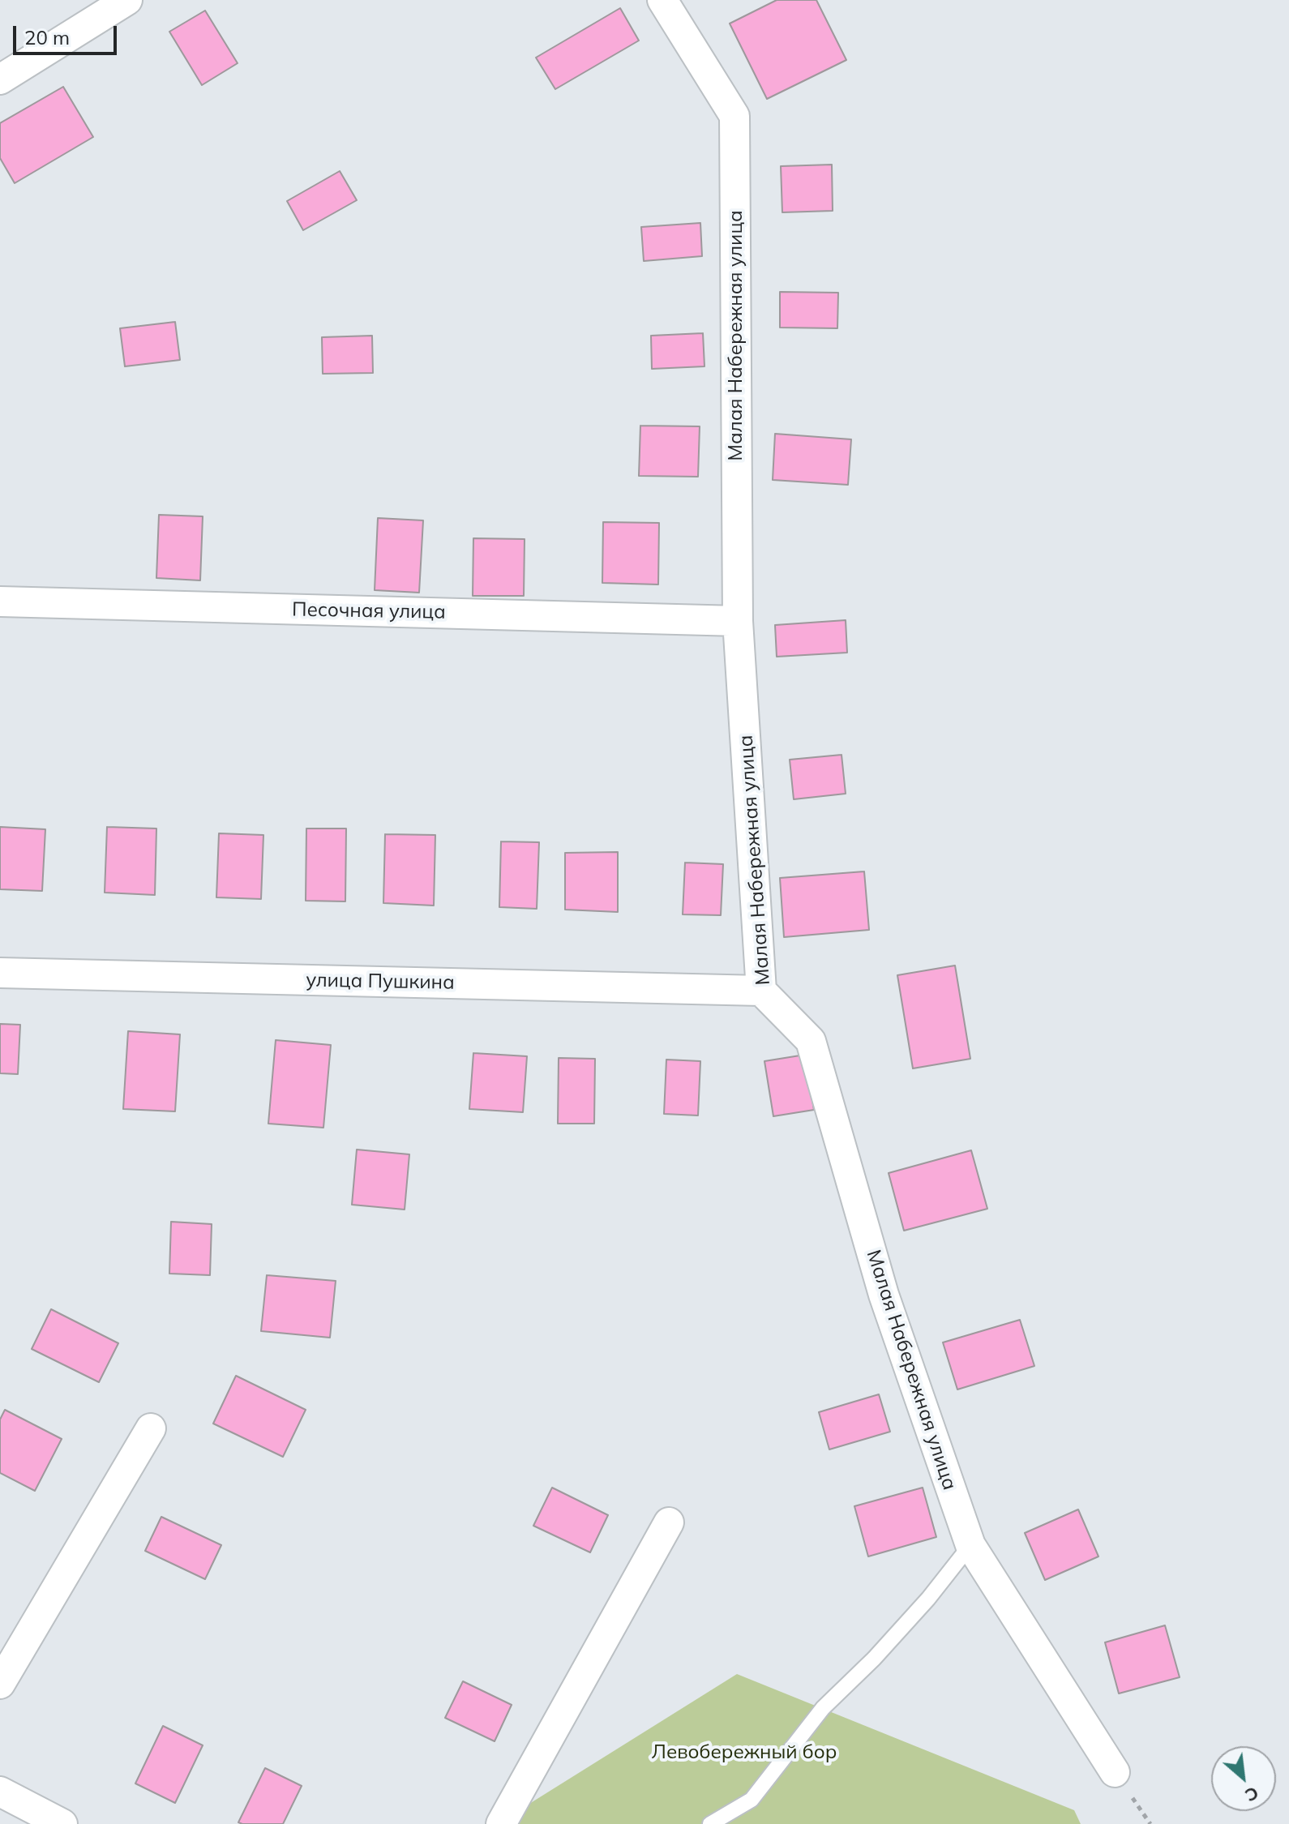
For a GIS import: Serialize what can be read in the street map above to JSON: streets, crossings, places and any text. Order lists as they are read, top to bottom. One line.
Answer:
{"streets":{"street":["Малая Набережная улица","Песочная улица","улица Пушкина"]},"crossings":[["Малая Набережная улица","Песочная улица"],["Малая Набережная улица","улица Пушкина"]],"parks":["Левобережный бор"],"scale_bar":"20 m","north":"bottom right"}
